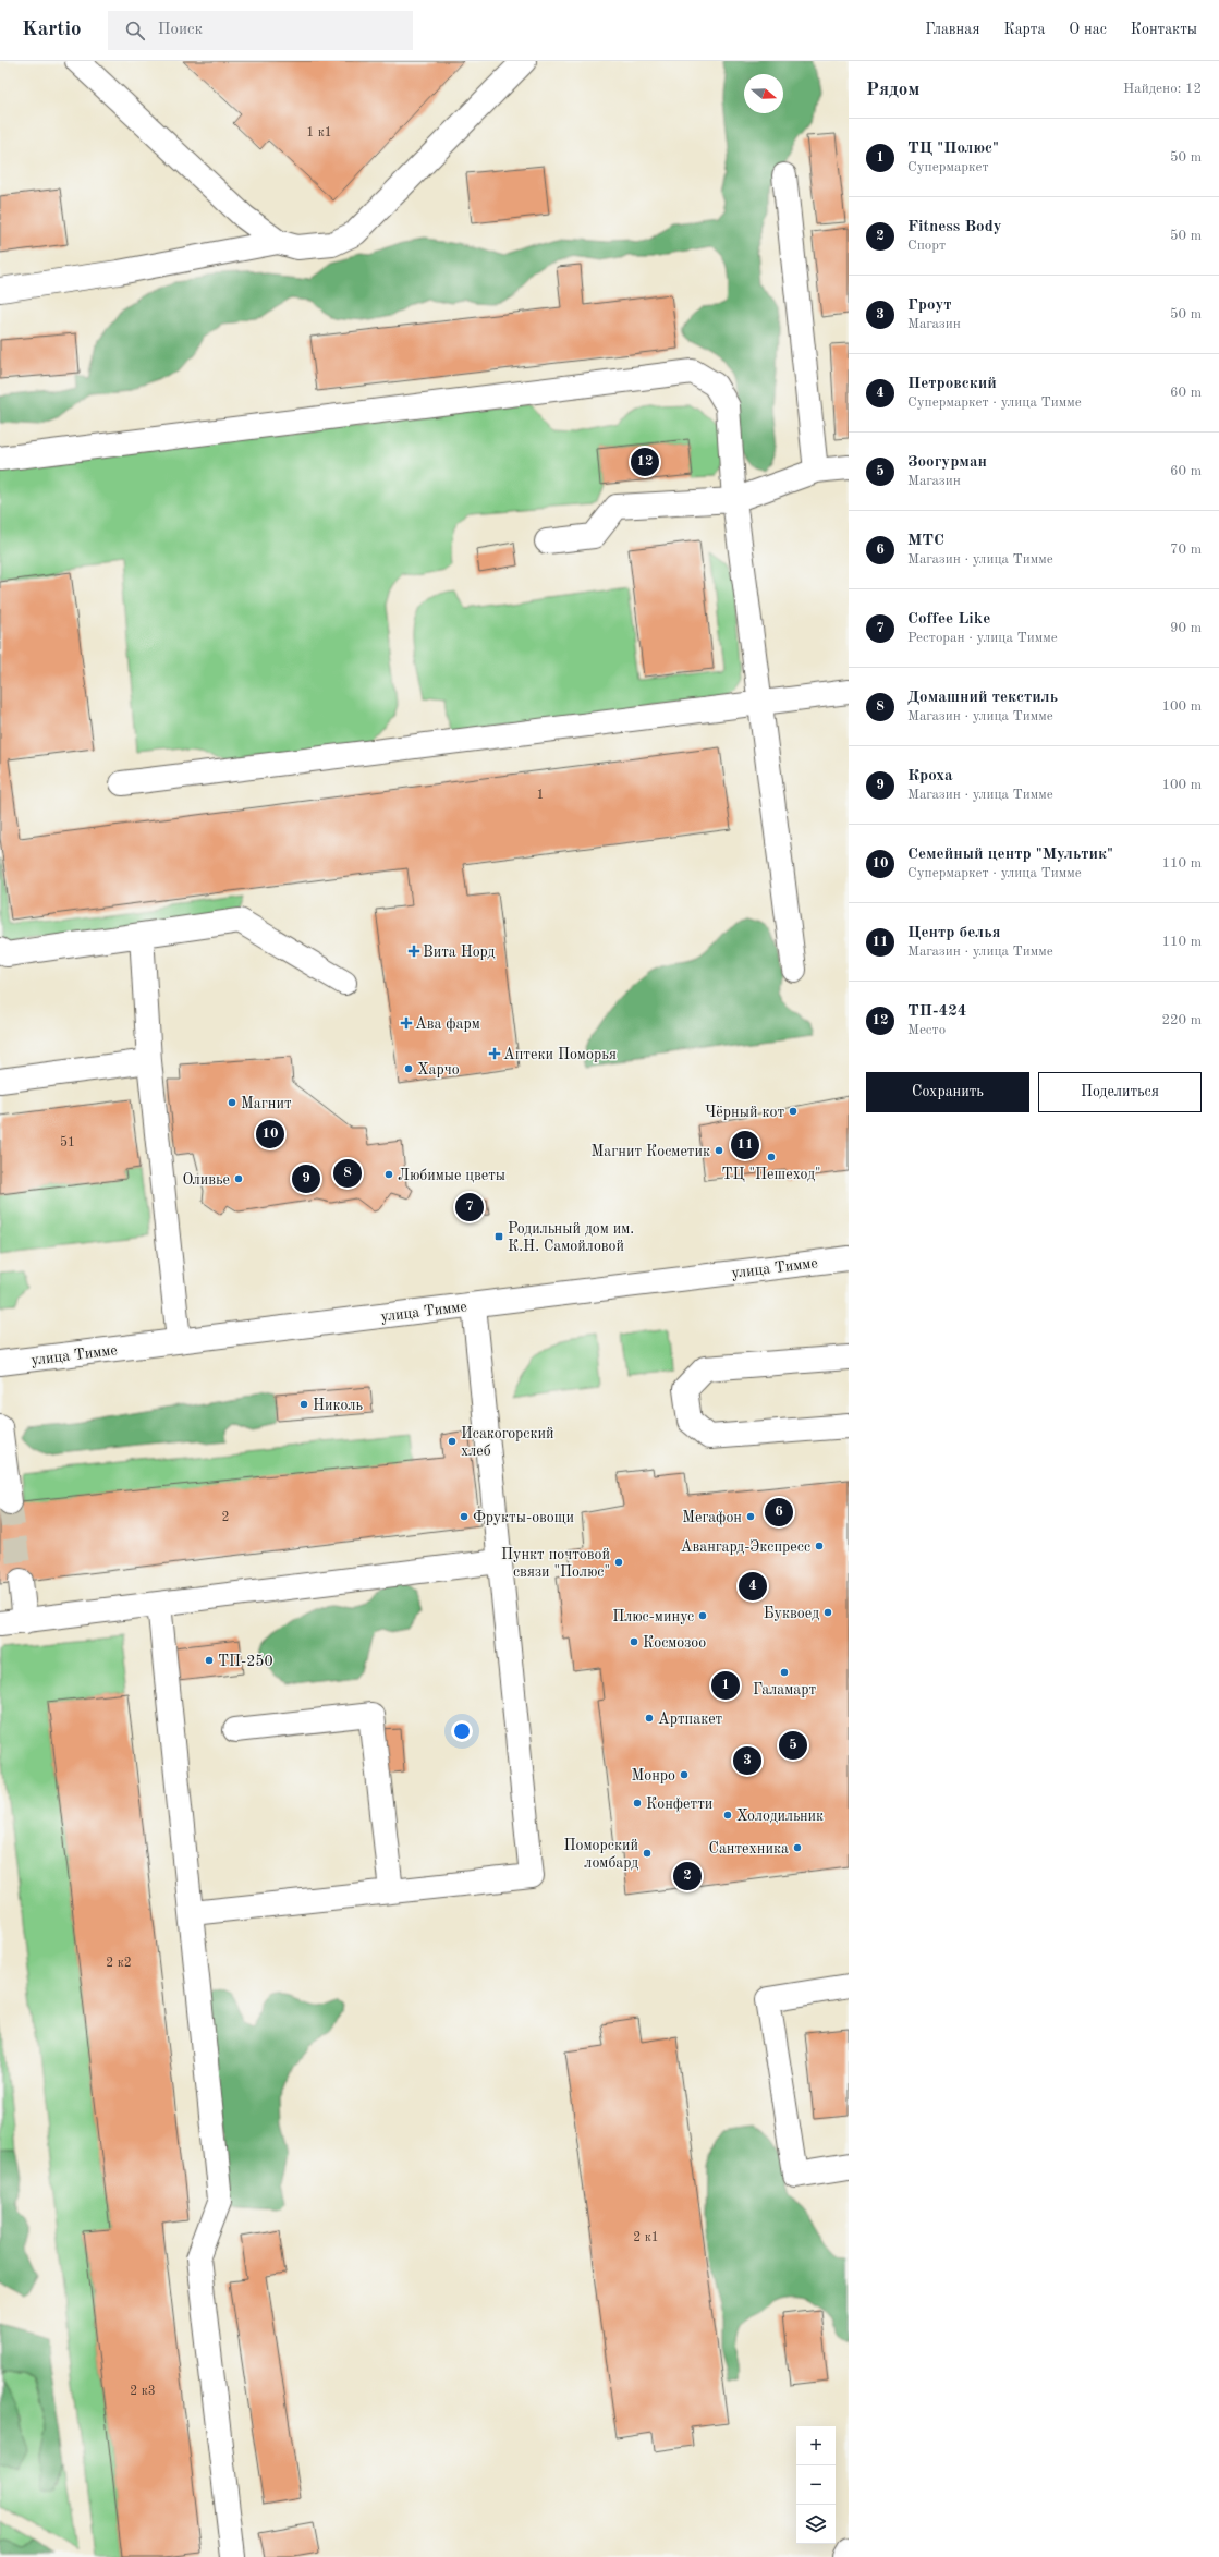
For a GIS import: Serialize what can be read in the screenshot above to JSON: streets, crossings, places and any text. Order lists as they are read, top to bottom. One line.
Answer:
{"streets":{"main road":["улица Тимме"]},"places":{"health":["Вита Норд","Ава фарм","Аптеки Поморья"],"other":["Харчо","Магнит","Чёрный кот","Магнит Косметик","ТЦ \"Пешеход\"","Любимые цветы","Оливье","Николь","Исакогорский хлеб","Фрукты-овощи","Мегафон","Авангард-Экспресс","Пункт почтовой связи \"Полюс\"","Буквоед","Плюс-минус","Космозоо","ТП-250","Галамарт","Артпакет","Монро","Конфетти","Холодильник","Сантехника","Поморский ломбард"],"transit":["Родильный дом им. К.Н. Самойловой"]},"house_numbers":["1 к1","1","51","2","2 к2","2 к1","2 к3"],"north":"right","page":{"header":"Kartio","search":"Поиск","nav":["Главная","Карта","О нас","Контакты"],"heading":["Рядом","Найдено: 12"],"list":[{"mark":"1","name":"ТЦ \"Полюс\"","note":"Супермаркет","value":"50 m"},{"mark":"2","name":"Fitness Body","note":"Спорт","value":"50 m"},{"mark":"3","name":"Гроут","note":"Магазин","value":"50 m"},{"mark":"4","name":"Петровский","note":"Супермаркет · улица Тимме","value":"60 m"},{"mark":"5","name":"Зоогурман","note":"Магазин","value":"60 m"},{"mark":"6","name":"МТС","note":"Магазин · улица Тимме","value":"70 m"},{"mark":"7","name":"Coffee Like","note":"Ресторан · улица Тимме","value":"90 m"},{"mark":"8","name":"Домашний текстиль","note":"Магазин · улица Тимме","value":"100 m"},{"mark":"9","name":"Кроха","note":"Магазин · улица Тимме","value":"100 m"},{"mark":"10","name":"Семейный центр \"Мультик\"","note":"Супермаркет · улица Тимме","value":"110 m"},{"mark":"11","name":"Центр белья","note":"Магазин · улица Тимме","value":"110 m"},{"mark":"12","name":"ТП-424","note":"Место","value":"220 m"}],"pins":["12","10","11","8","9","7","6","4","1","5","3","2"],"buttons":["Сохранить","Поделиться"],"map_buttons":["+","−"]}}
